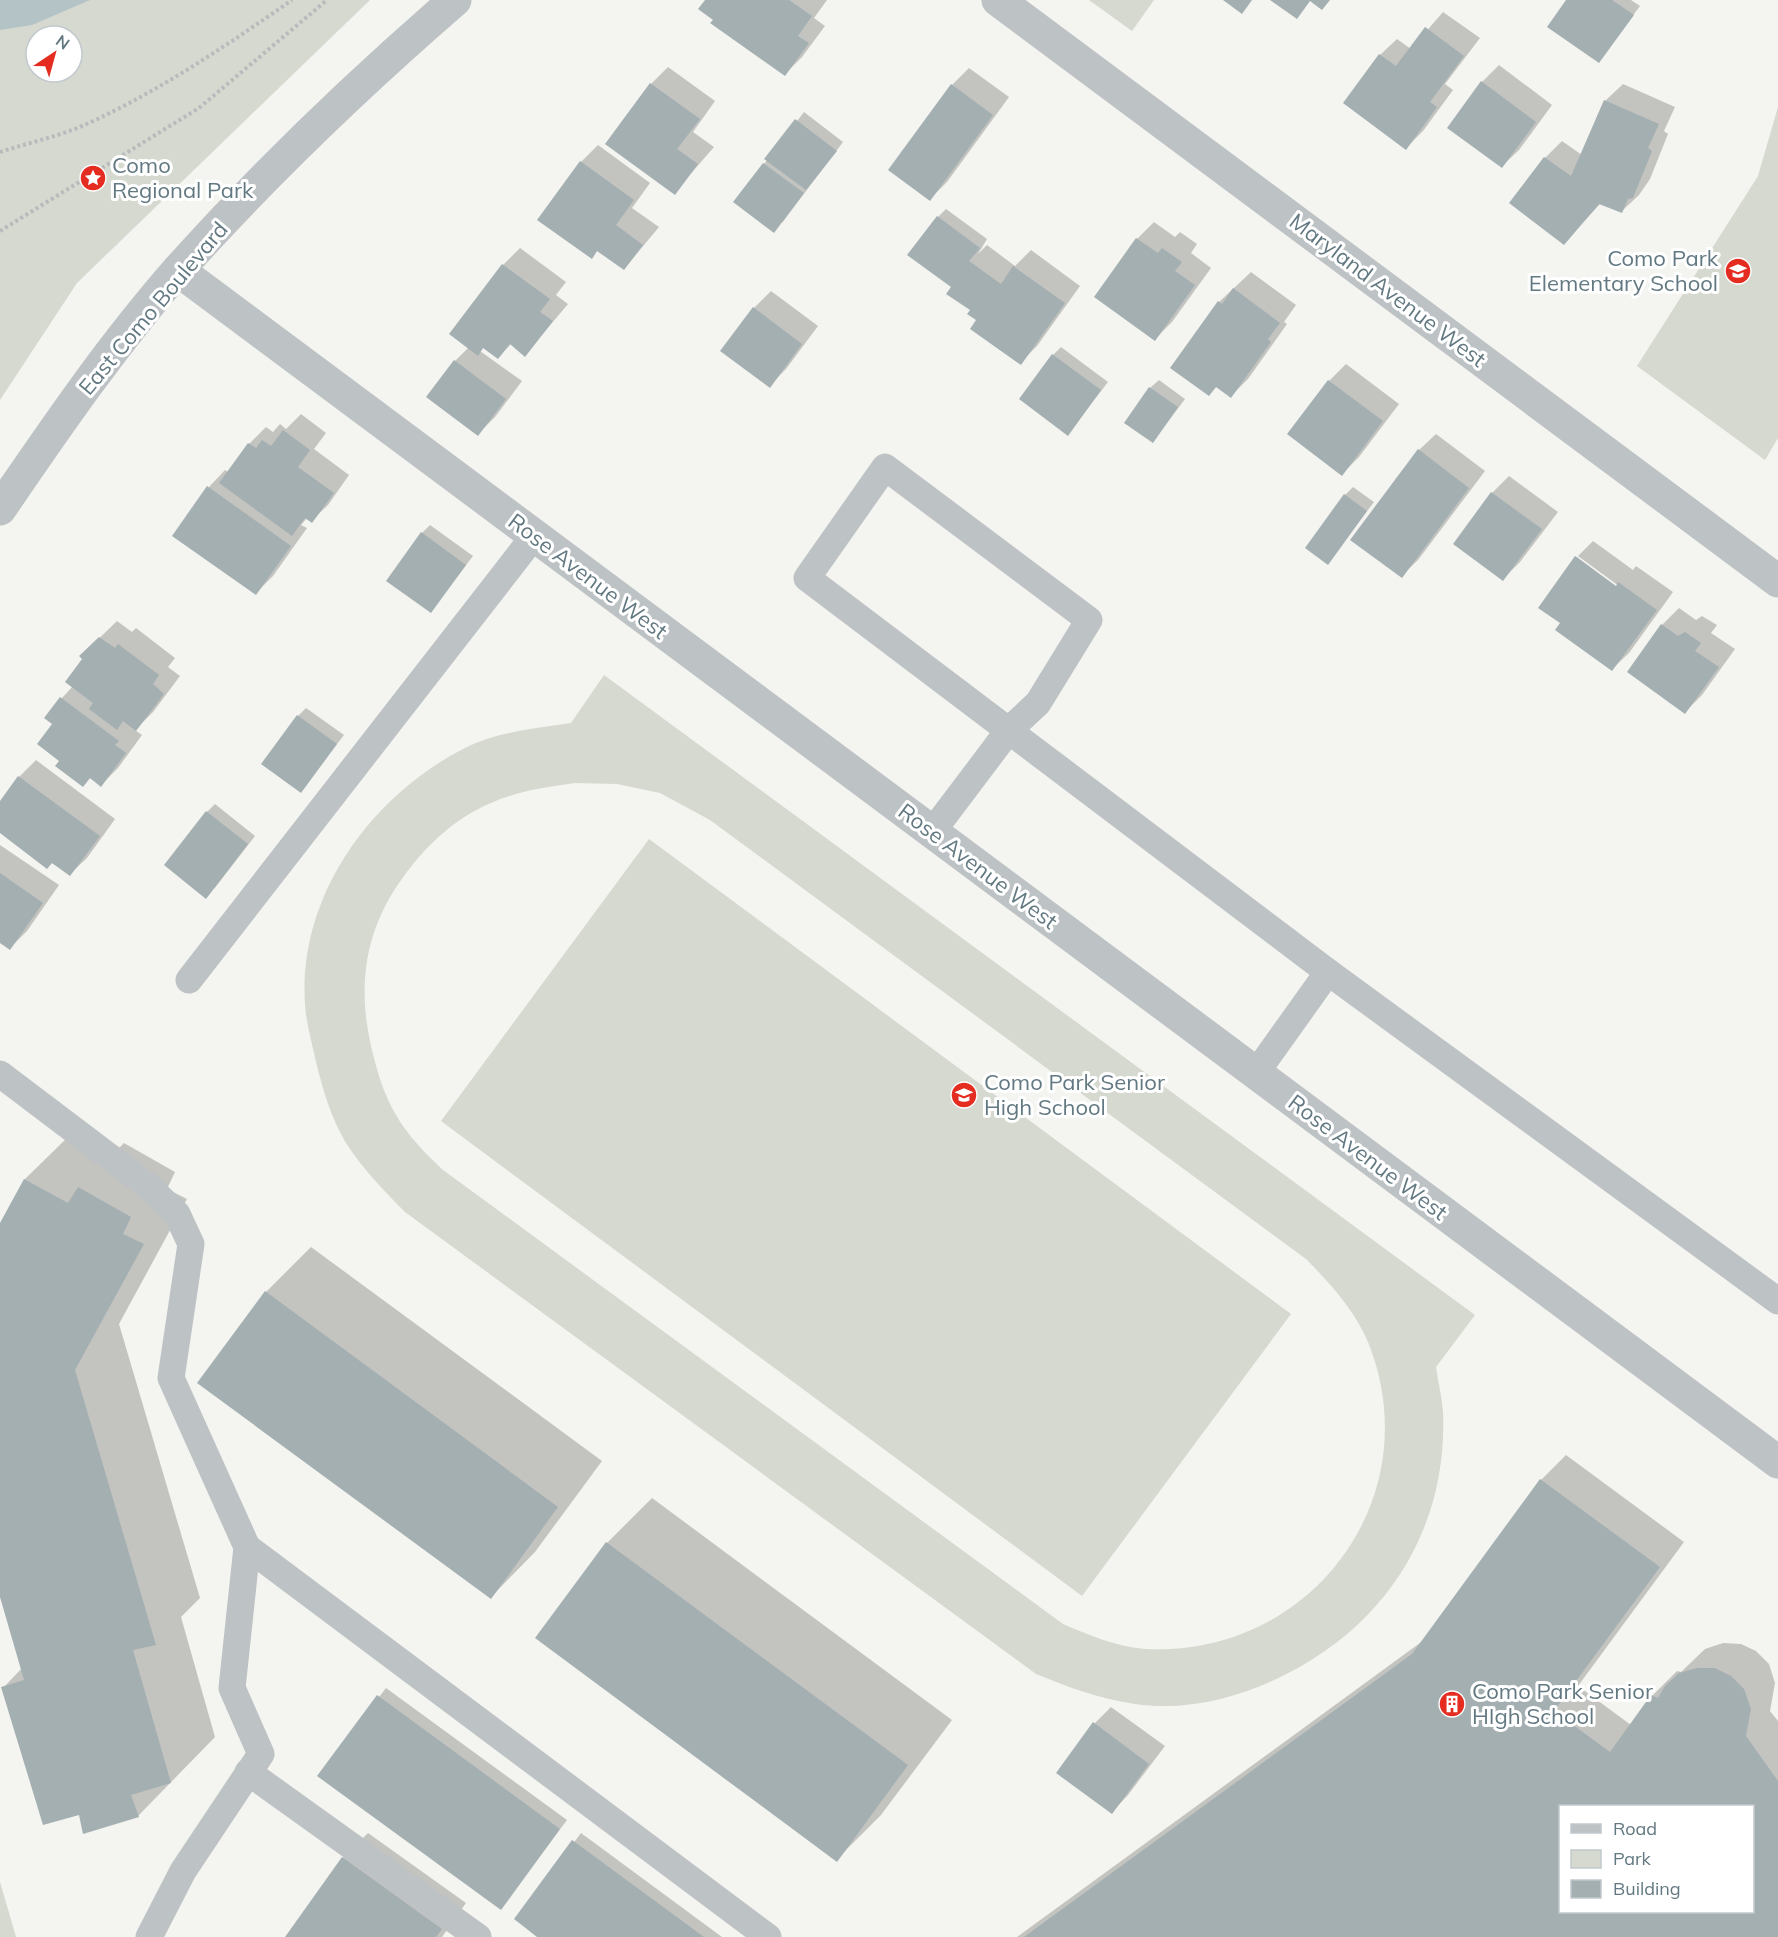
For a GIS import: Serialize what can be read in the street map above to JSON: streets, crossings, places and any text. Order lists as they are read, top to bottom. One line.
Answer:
{"streets":{"street":["Maryland Avenue West","East Como Boulevard","Rose Avenue West"]},"crossings":[["East Como Boulevard","Rose Avenue West"]],"places":{"place":["Como Regional Park"],"school or university":["Como Park Elementary School","Como Park Senior High School"],"building":["Como Park Senior HIgh School"]},"legend":["Road","Park","Building"],"north":"top right"}
